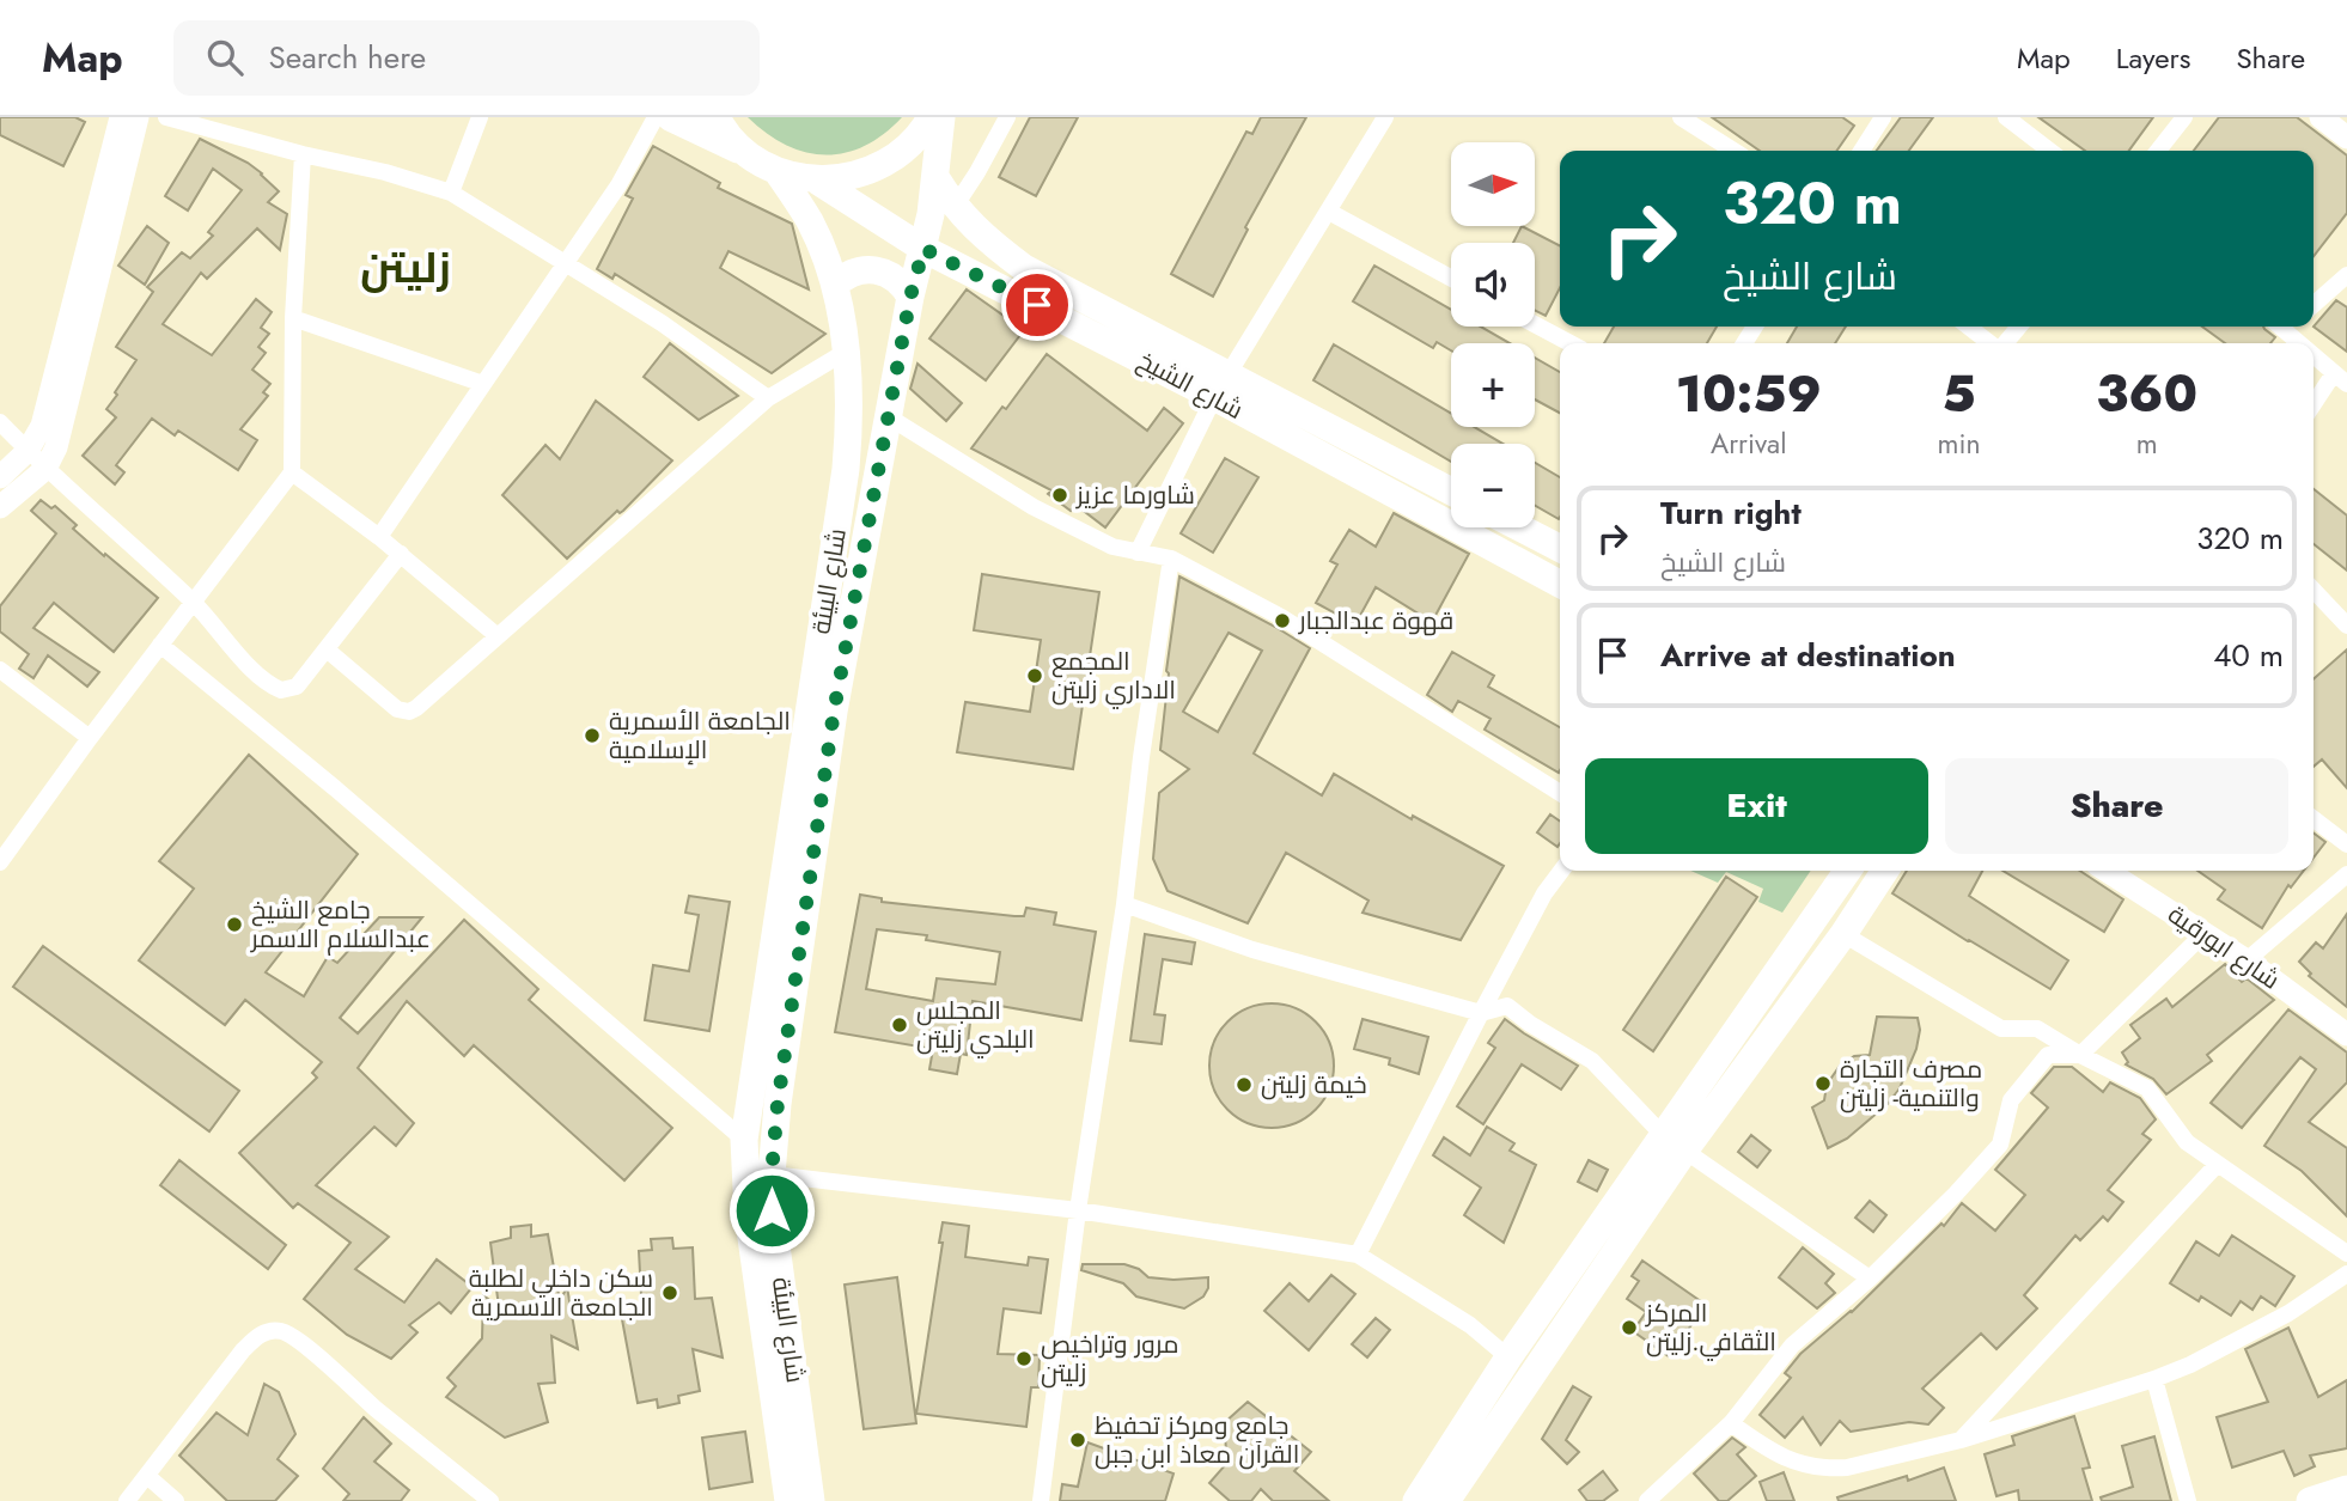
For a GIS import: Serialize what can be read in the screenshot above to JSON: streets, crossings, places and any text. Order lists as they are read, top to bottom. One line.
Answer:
{"streets":{"main road":["شارع الشيخ","شارع البيئة","شارع ابورقية"]},"crossings":[["شارع الشيخ","شارع البيئة"]],"districts":["زليتن"],"places":["شاورما عزيز","قهوة عبدالجبار","المجمع الاداري زليتن","الجامعة الأسمرية الإسلامية","جامع الشيخ عبدالسلام الاسمر","المجلس البلدي زليتن","مصرف التجارة والتنمية- زليتن","خيمة زليتن","سكن داخلي لطلبة الجامعة اﻻسمرية","المركز الثقافي.زليتن","مرور وتراخيص زليتن","جامع ومركز تحفيظ القرآن معاذ ابن جبل"],"north":"right","page":{"header":"Map","search":"Search here","nav":["Map","Layers","Share"],"map_buttons":["+","−"],"turn":["320 m","شارع الشيخ"],"eta":["10:59","Arrival","5","min","360","m"],"list":[{"name":"Turn right","note":"شارع الشيخ","value":"320 m"},{"name":"Arrive at destination","value":"40 m"}],"buttons":["Exit","Share"]}}
